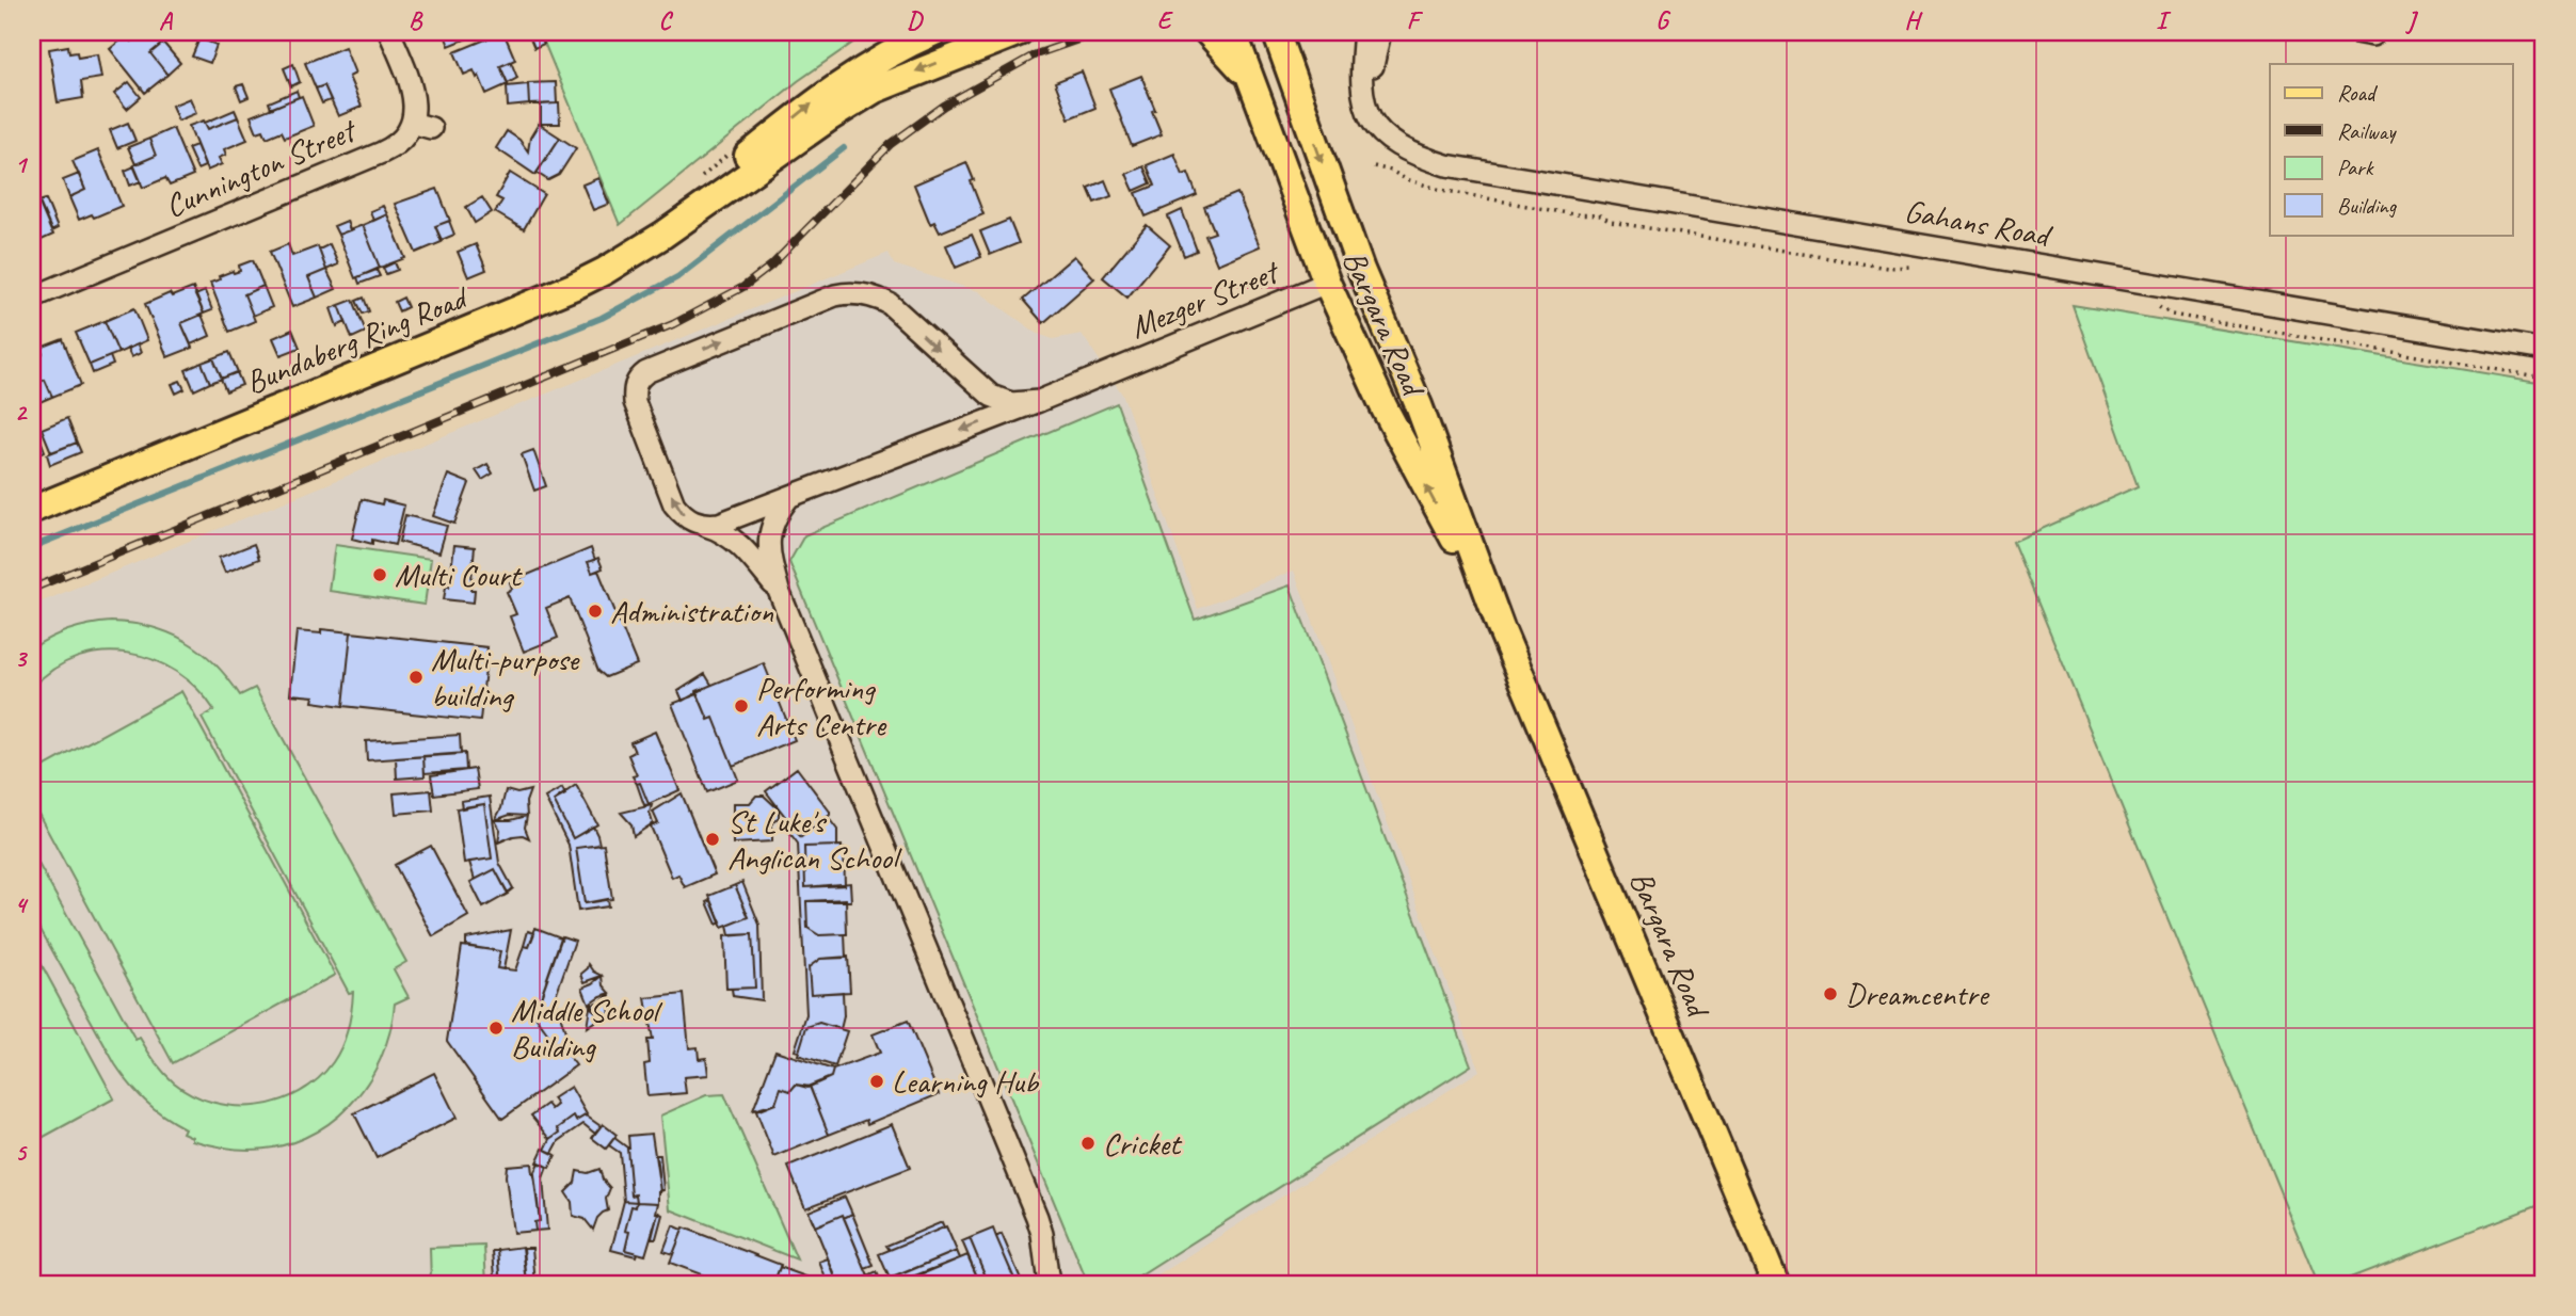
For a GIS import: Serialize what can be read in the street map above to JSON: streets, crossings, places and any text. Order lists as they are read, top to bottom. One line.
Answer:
{"streets":{"main road":["Bargara Road","Bundaberg Ring Road"],"street":["Cunnington Street","Gahans Road","Mezger Street"]},"crossings":[["Mezger Street","Bargara Road"]],"one_way":["Mezger Street"],"places":["Multi Court","Administration","Multi-purpose building","Performing Arts Centre","St Luke's Anglican School","Dreamcentre","Middle School Building","Learning Hub","Cricket"],"legend":["Road","Railway","Park","Building"],"grid":{"columns":["A","B","C","D","E","F","G","H","I","J"],"rows":["1","2","3","4","5"]}}
